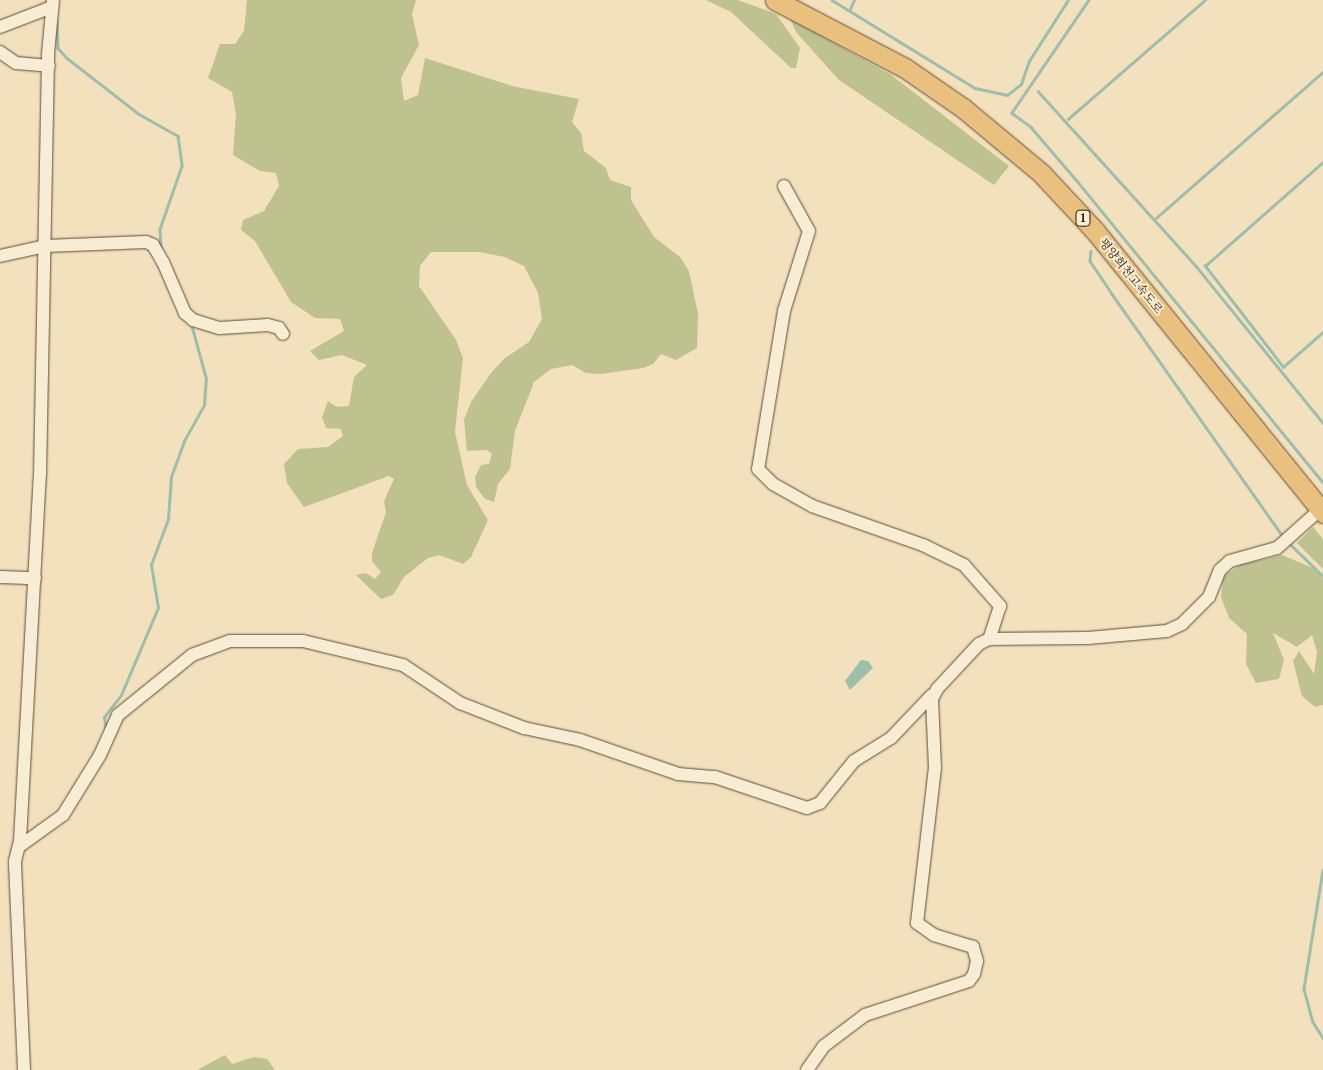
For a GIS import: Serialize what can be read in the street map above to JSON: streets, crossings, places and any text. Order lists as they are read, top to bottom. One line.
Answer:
{"streets":{"highway":["1","평양희천고속도로"]}}
